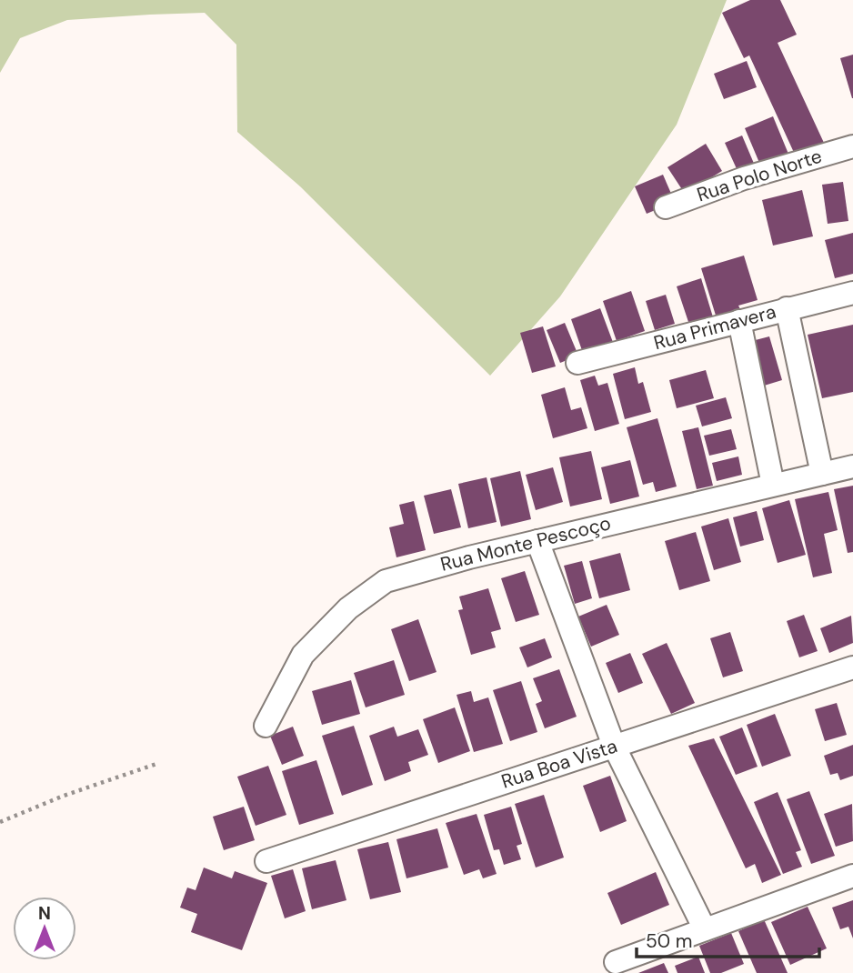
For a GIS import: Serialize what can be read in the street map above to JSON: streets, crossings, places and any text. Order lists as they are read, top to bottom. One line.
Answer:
{"streets":{"street":["Rua Polo Norte","Rua Primavera","Rua Monte Pescoço","Rua Boa Vista"]},"scale_bar":"50 m","north":"top"}
